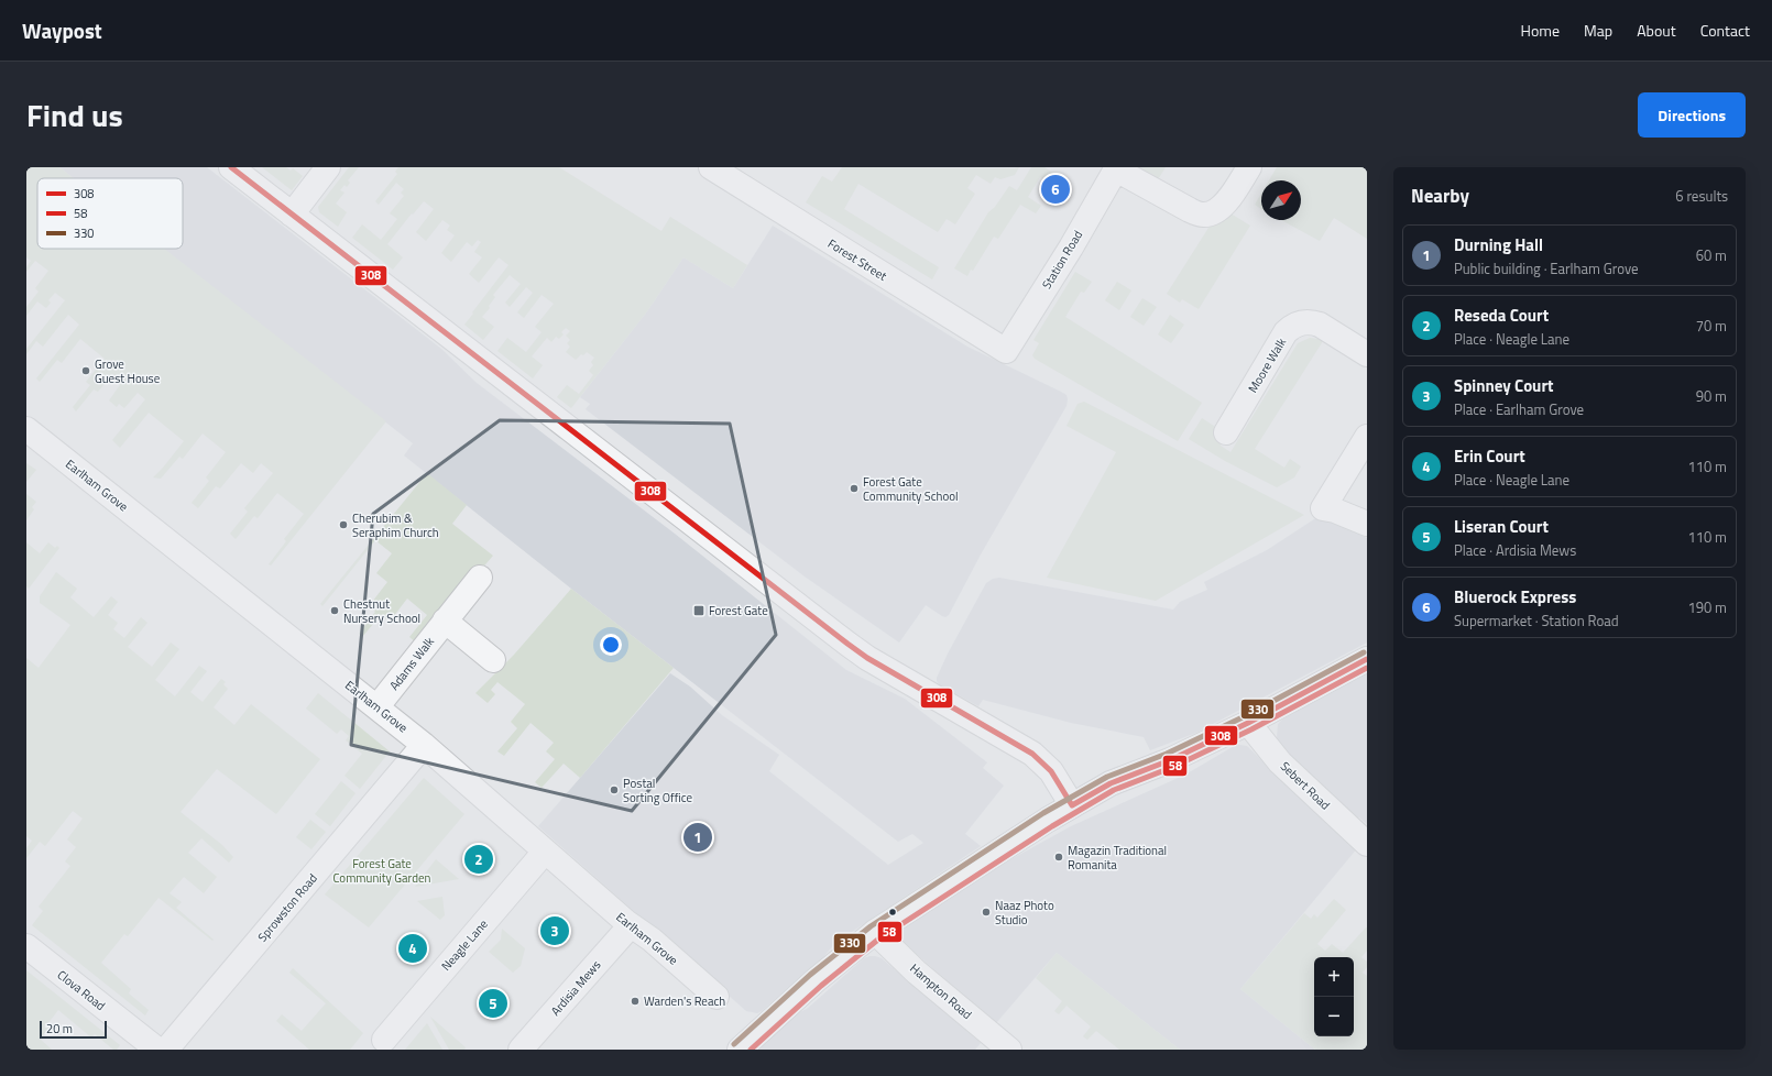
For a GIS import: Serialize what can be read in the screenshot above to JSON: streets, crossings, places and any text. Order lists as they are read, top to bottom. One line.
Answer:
{"streets":{"street":["Forest Street","Station Road","Moore Walk","Earlham Grove","Adams Walk","Sebert Road","Sprowston Road","Neagle Lane","Ardisia Mews","Clova Road","Hampton Road"]},"crossings":[["Forest Street","Station Road"],["Earlham Grove","Adams Walk"],["Earlham Grove","Sprowston Road"],["Earlham Grove","Neagle Lane"],["Earlham Grove","Ardisia Mews"]],"parks":["Forest Gate Community Garden"],"places":{"other":["Grove Guest House","Forest Gate Community School","Cherubim & Seraphim Church","Chestnut Nursery School","Postal Sorting Office","Magazin Traditional Romanita","Naaz Photo Studio","Warden's Reach"],"transit":["Forest Gate"]},"lines":["transit line 308","transit line 330","transit line 58"],"legend":["308","58","330"],"scale_bar":"20 m","north":"top right","page":{"header":"Waypost","nav":["Home","Map","About","Contact"],"title":"Find us","buttons":"Directions","heading":["Nearby","6 results"],"pins":["6","1","2","3","4","5"],"list":[{"mark":"1","name":"Durning Hall","note":"Public building · Earlham Grove","value":"60 m"},{"mark":"2","name":"Reseda Court","note":"Place · Neagle Lane","value":"70 m"},{"mark":"3","name":"Spinney Court","note":"Place · Earlham Grove","value":"90 m"},{"mark":"4","name":"Erin Court","note":"Place · Neagle Lane","value":"110 m"},{"mark":"5","name":"Liseran Court","note":"Place · Ardisia Mews","value":"110 m"},{"mark":"6","name":"Bluerock Express","note":"Supermarket · Station Road","value":"190 m"}],"map_buttons":["+","−"],"scale":"20 m"}}
